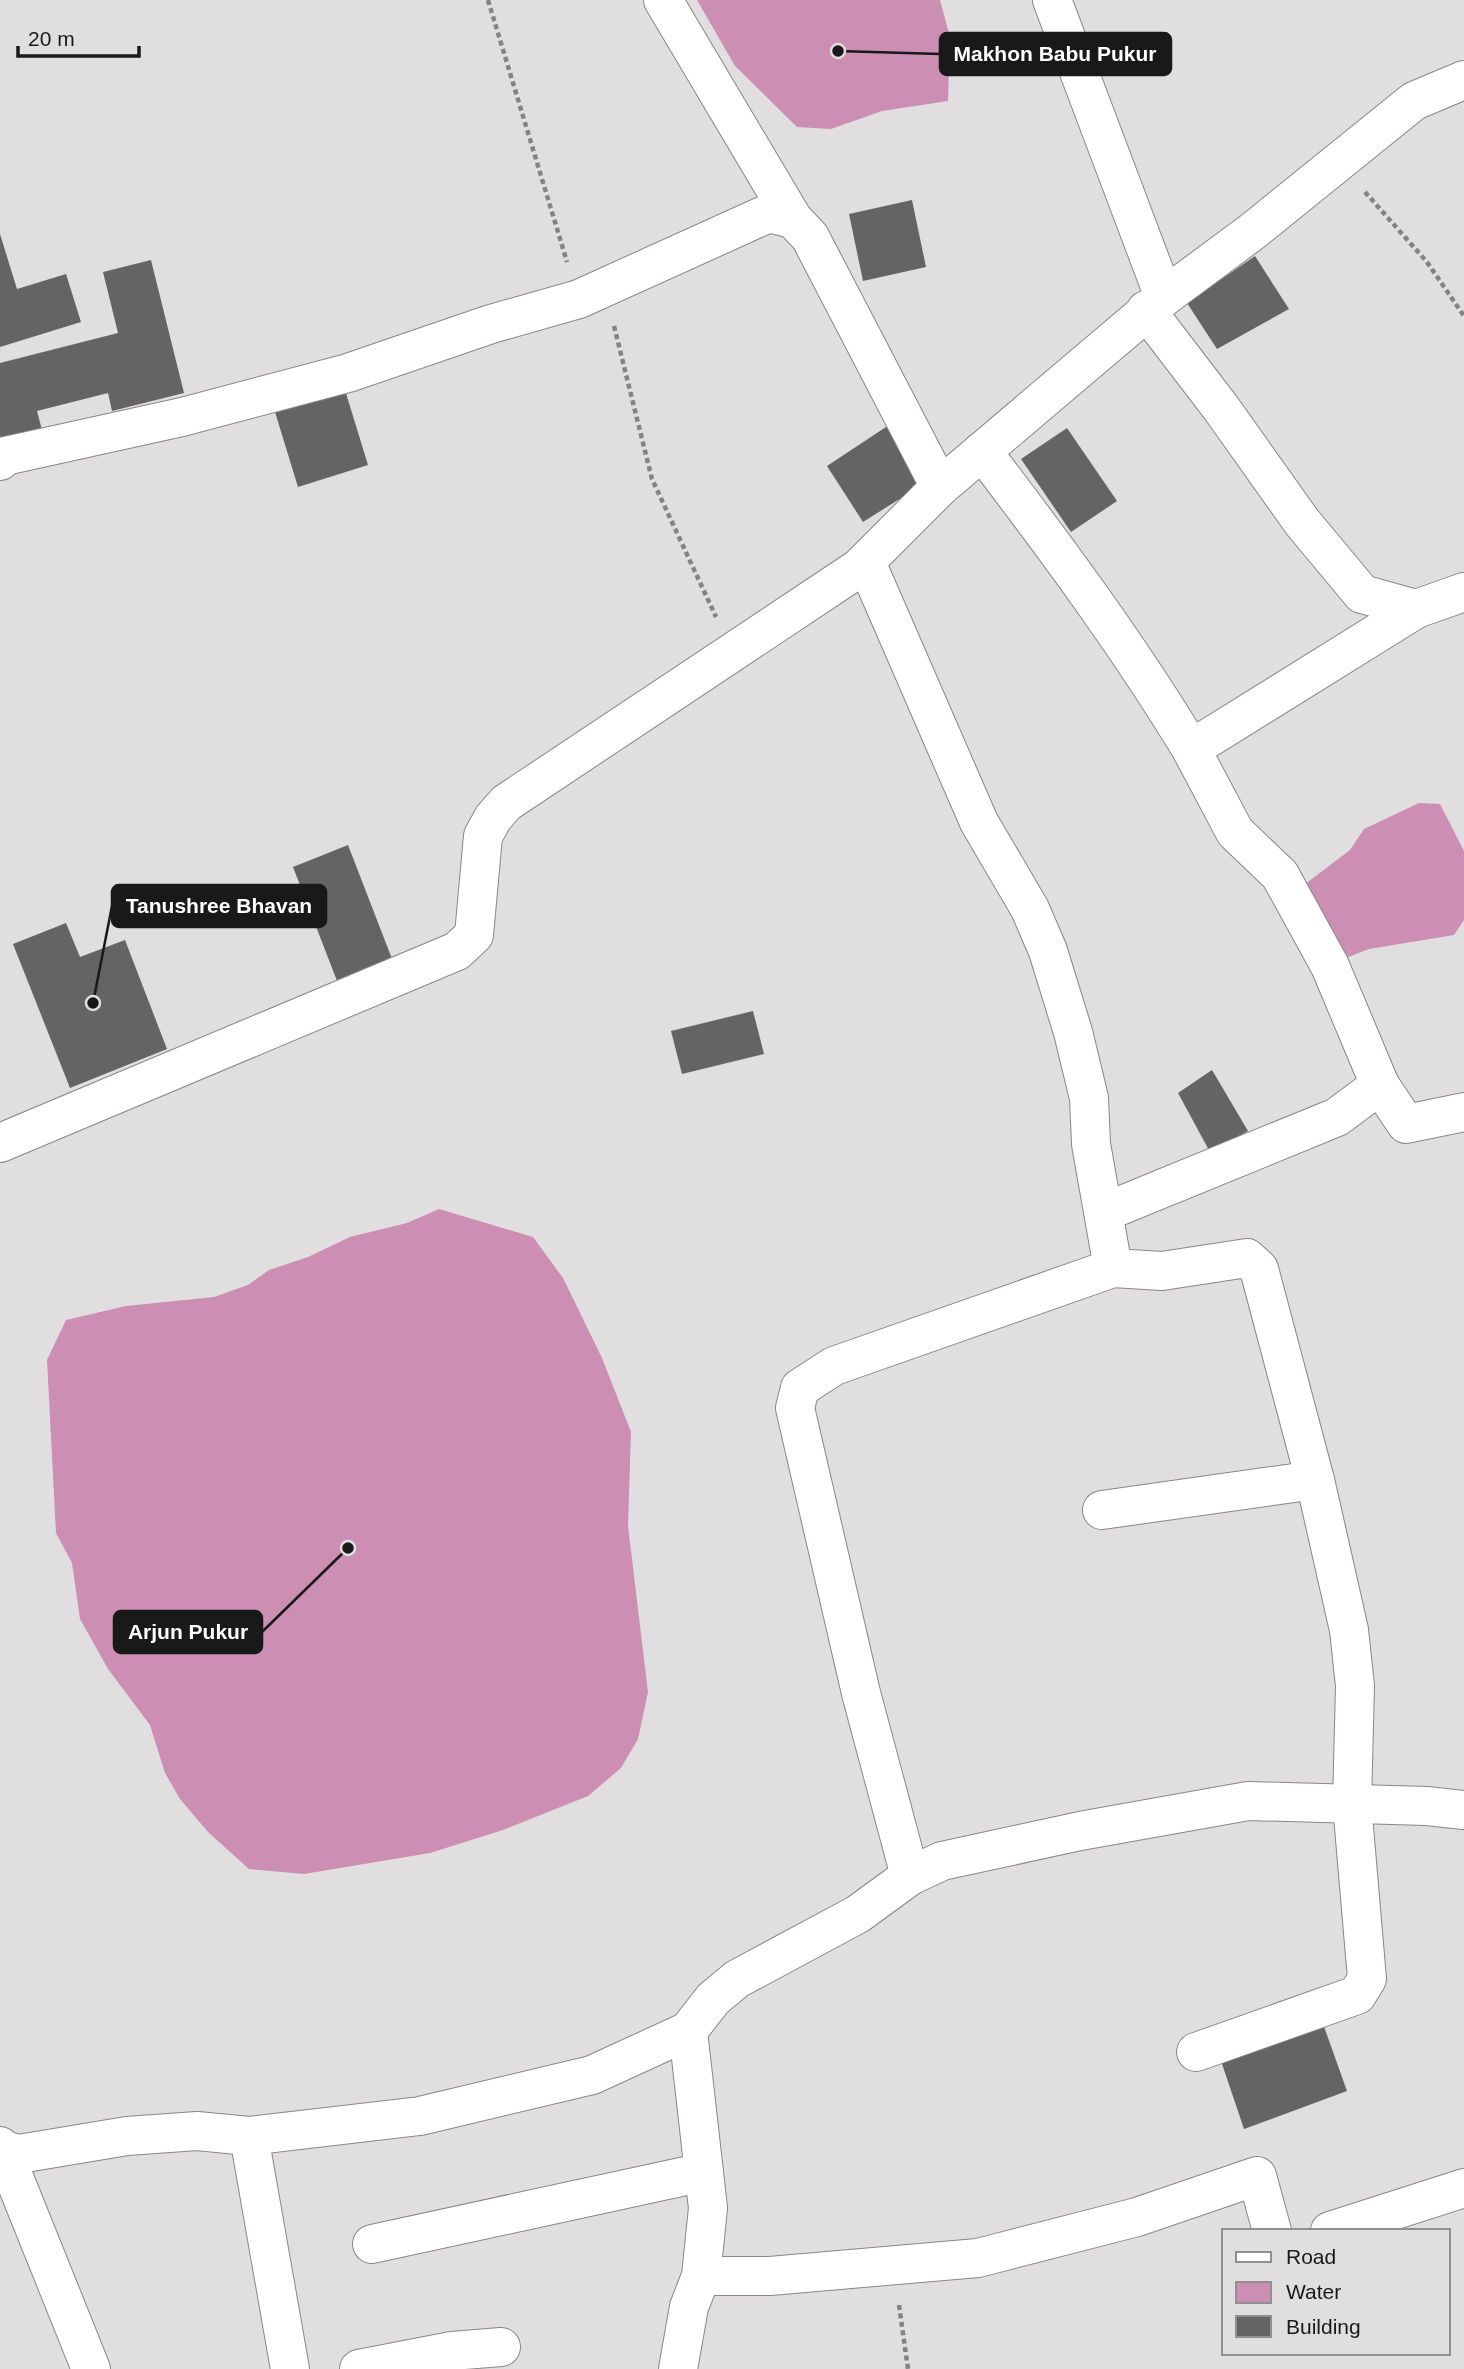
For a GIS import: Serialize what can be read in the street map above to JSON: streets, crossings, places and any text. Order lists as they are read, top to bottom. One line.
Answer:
{"places":["Makhon Babu Pukur","Tanushree Bhavan","Arjun Pukur"],"legend":["Road","Water","Building"],"scale_bar":"20 m"}
